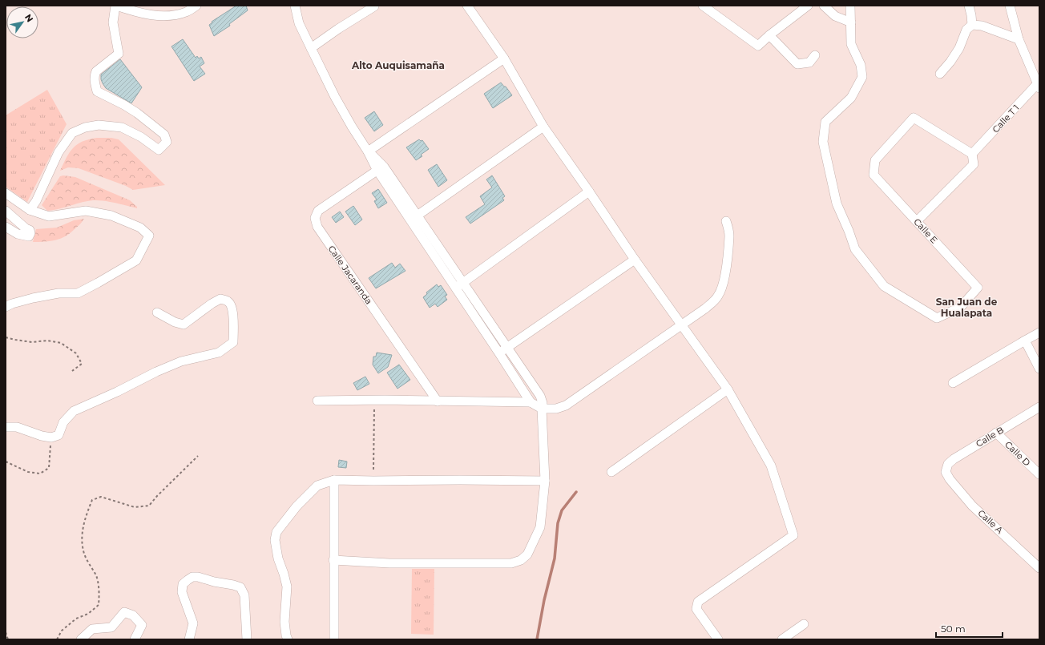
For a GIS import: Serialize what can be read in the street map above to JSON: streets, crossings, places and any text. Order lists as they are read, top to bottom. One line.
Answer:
{"streets":{"street":["Calle T 1","Calle E","Calle Jacaranda","Calle B","Calle D","Calle A"]},"crossings":[["Calle T 1","Calle E"],["Calle B","Calle D"],["Calle B","Calle A"]],"districts":["Alto Auquisamaña","San Juan de Hualapata"],"scale_bar":"50 m","north":"top right"}
